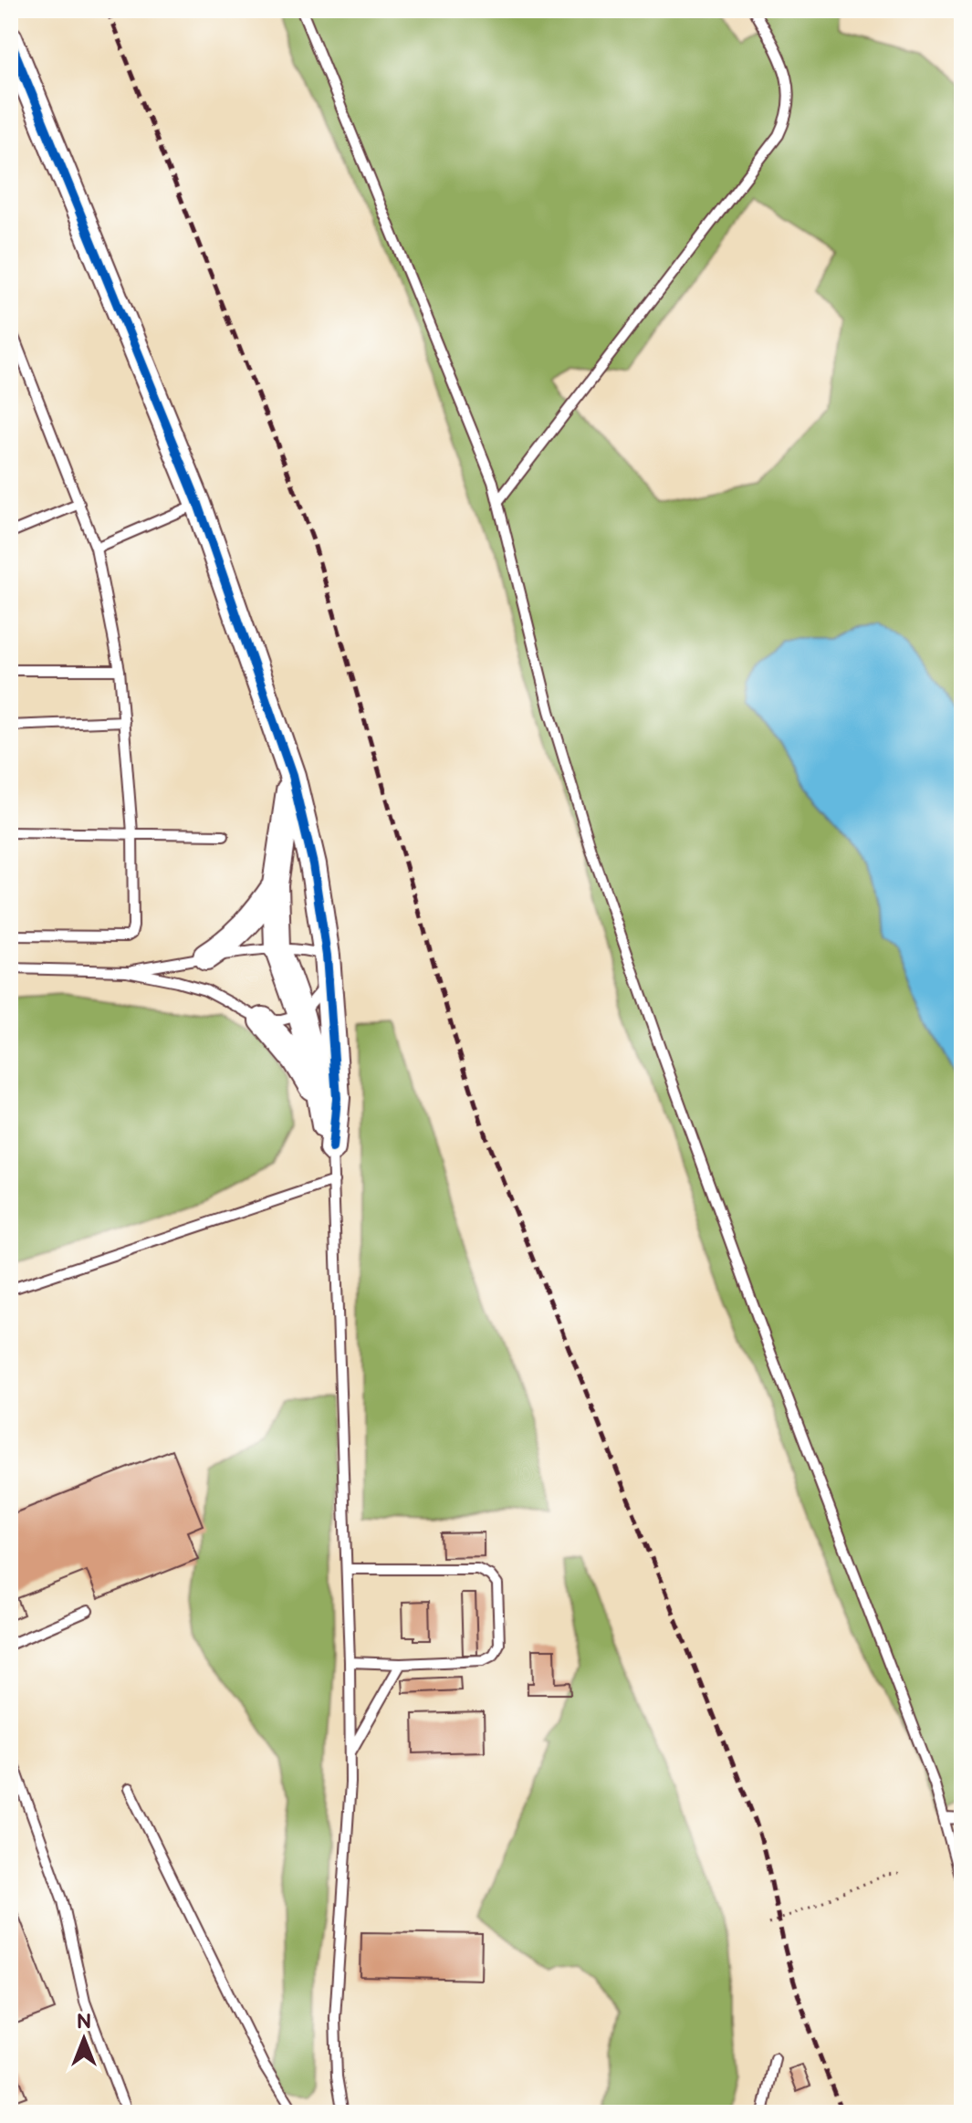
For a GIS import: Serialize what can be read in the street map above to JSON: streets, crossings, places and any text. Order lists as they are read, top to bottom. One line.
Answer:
{"north":"top"}
